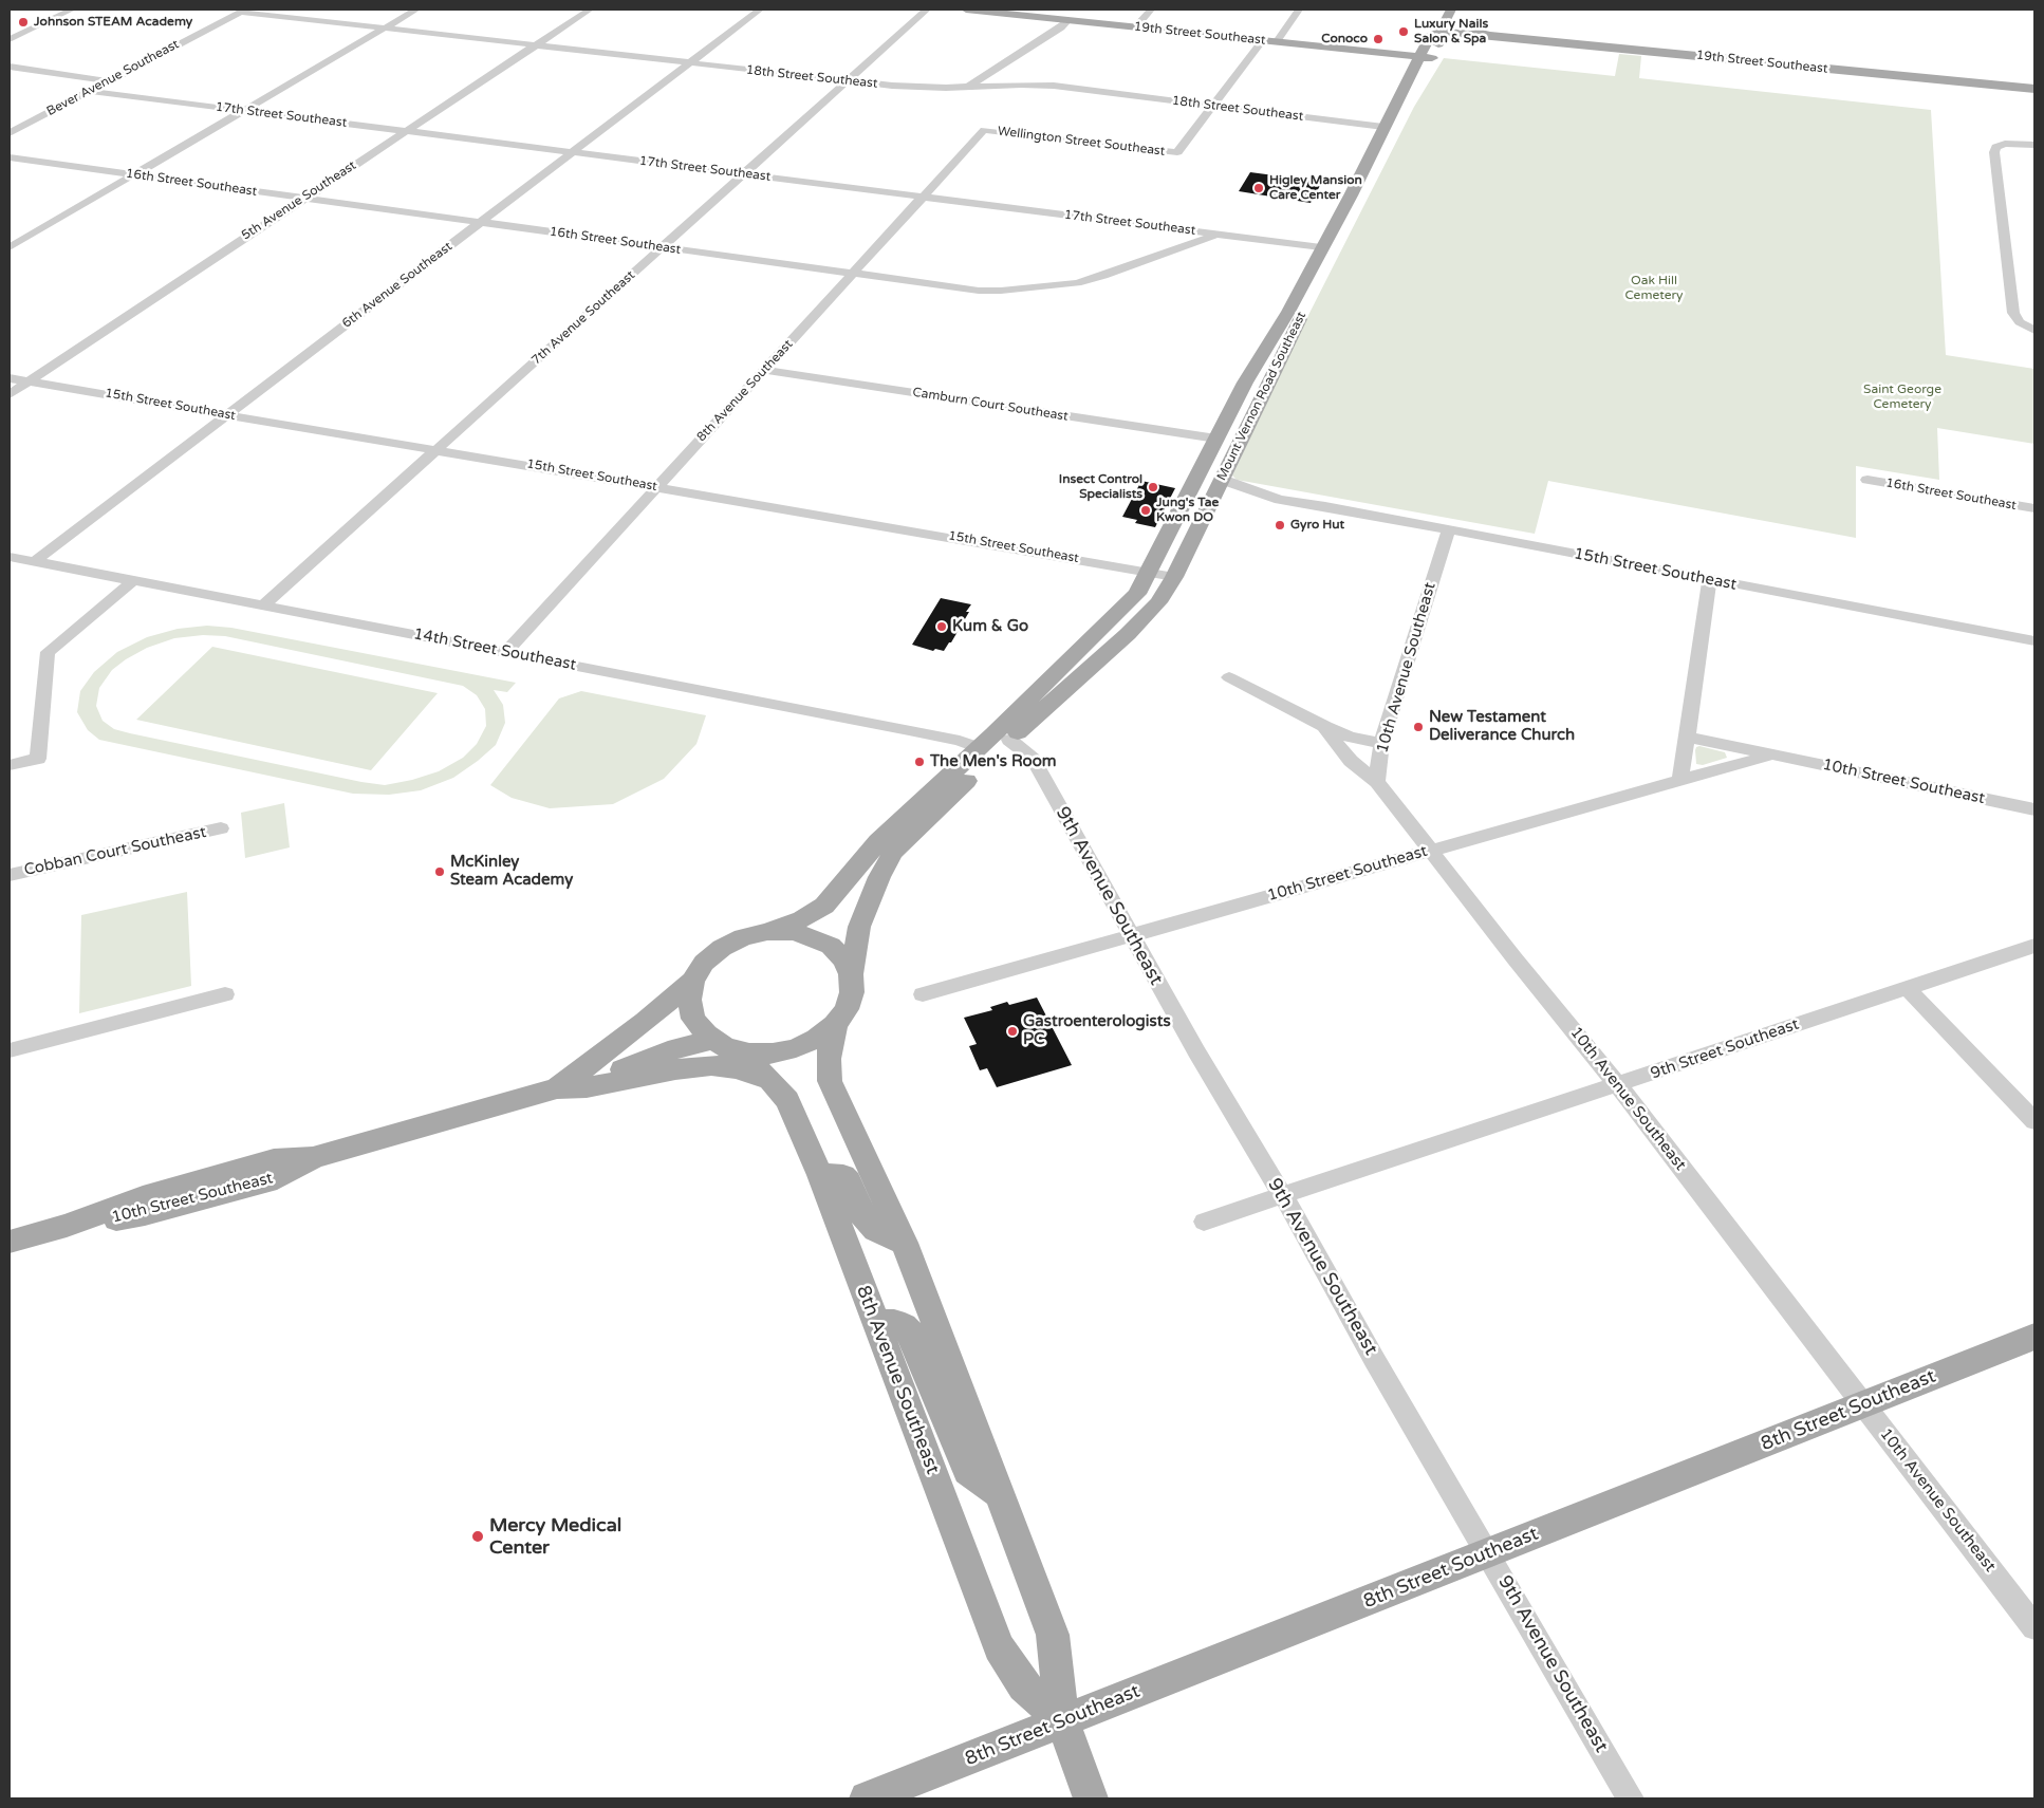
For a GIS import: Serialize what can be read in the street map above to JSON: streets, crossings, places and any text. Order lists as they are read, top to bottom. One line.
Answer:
{"streets":{"main road":["19th Street Southeast","8th Avenue Southeast","Mount Vernon Road Southeast","10th Street Southeast","8th Street Southeast"],"street":["18th Street Southeast","Bever Avenue Southeast","17th Street Southeast","Wellington Street Southeast","16th Street Southeast","5th Avenue Southeast","6th Avenue Southeast","7th Avenue Southeast","15th Street Southeast","Camburn Court Southeast","14th Street Southeast","10th Avenue Southeast","Cobban Court Southeast","9th Avenue Southeast","9th Street Southeast"]},"crossings":[["19th Street Southeast","Mount Vernon Road Southeast"],["18th Street Southeast","Bever Avenue Southeast"],["18th Street Southeast","Wellington Street Southeast"],["18th Street Southeast","5th Avenue Southeast"],["18th Street Southeast","6th Avenue Southeast"],["18th Street Southeast","7th Avenue Southeast"],["18th Street Southeast","Mount Vernon Road Southeast"],["Bever Avenue Southeast","17th Street Southeast"],["17th Street Southeast","16th Street Southeast"],["17th Street Southeast","5th Avenue Southeast"],["17th Street Southeast","6th Avenue Southeast"],["17th Street Southeast","7th Avenue Southeast"],["17th Street Southeast","8th Avenue Southeast"],["17th Street Southeast","Mount Vernon Road Southeast"],["Wellington Street Southeast","8th Avenue Southeast"],["16th Street Southeast","5th Avenue Southeast"],["16th Street Southeast","6th Avenue Southeast"],["16th Street Southeast","7th Avenue Southeast"],["16th Street Southeast","8th Avenue Southeast"],["5th Avenue Southeast","15th Street Southeast"],["6th Avenue Southeast","15th Street Southeast"],["6th Avenue Southeast","14th Street Southeast"],["7th Avenue Southeast","15th Street Southeast"],["7th Avenue Southeast","14th Street Southeast"],["8th Avenue Southeast","Mount Vernon Road Southeast"],["8th Avenue Southeast","15th Street Southeast"],["8th Avenue Southeast","Camburn Court Southeast"],["8th Avenue Southeast","14th Street Southeast"],["8th Avenue Southeast","10th Street Southeast"],["8th Avenue Southeast","8th Street Southeast"],["Mount Vernon Road Southeast","15th Street Southeast"],["Mount Vernon Road Southeast","Camburn Court Southeast"],["Mount Vernon Road Southeast","14th Street Southeast"],["Mount Vernon Road Southeast","10th Street Southeast"],["Mount Vernon Road Southeast","9th Avenue Southeast"],["15th Street Southeast","10th Avenue Southeast"],["10th Avenue Southeast","10th Street Southeast"],["10th Avenue Southeast","9th Street Southeast"],["10th Avenue Southeast","8th Street Southeast"],["10th Street Southeast","9th Avenue Southeast"],["9th Avenue Southeast","9th Street Southeast"],["9th Avenue Southeast","8th Street Southeast"]],"parks":["Oak Hill Cemetery","Saint George Cemetery"],"places":["Johnson STEAM Academy","Luxury Nails Salon & Spa","Conoco","Higley Mansion Care Center","Insect Control Specialists","Jung's Tae Kwon DO","Gyro Hut","Kum & Go","New Testament Deliverance Church","The Men's Room","McKinley Steam Academy","Gastroenterologists PC","Mercy Medical Center"]}
